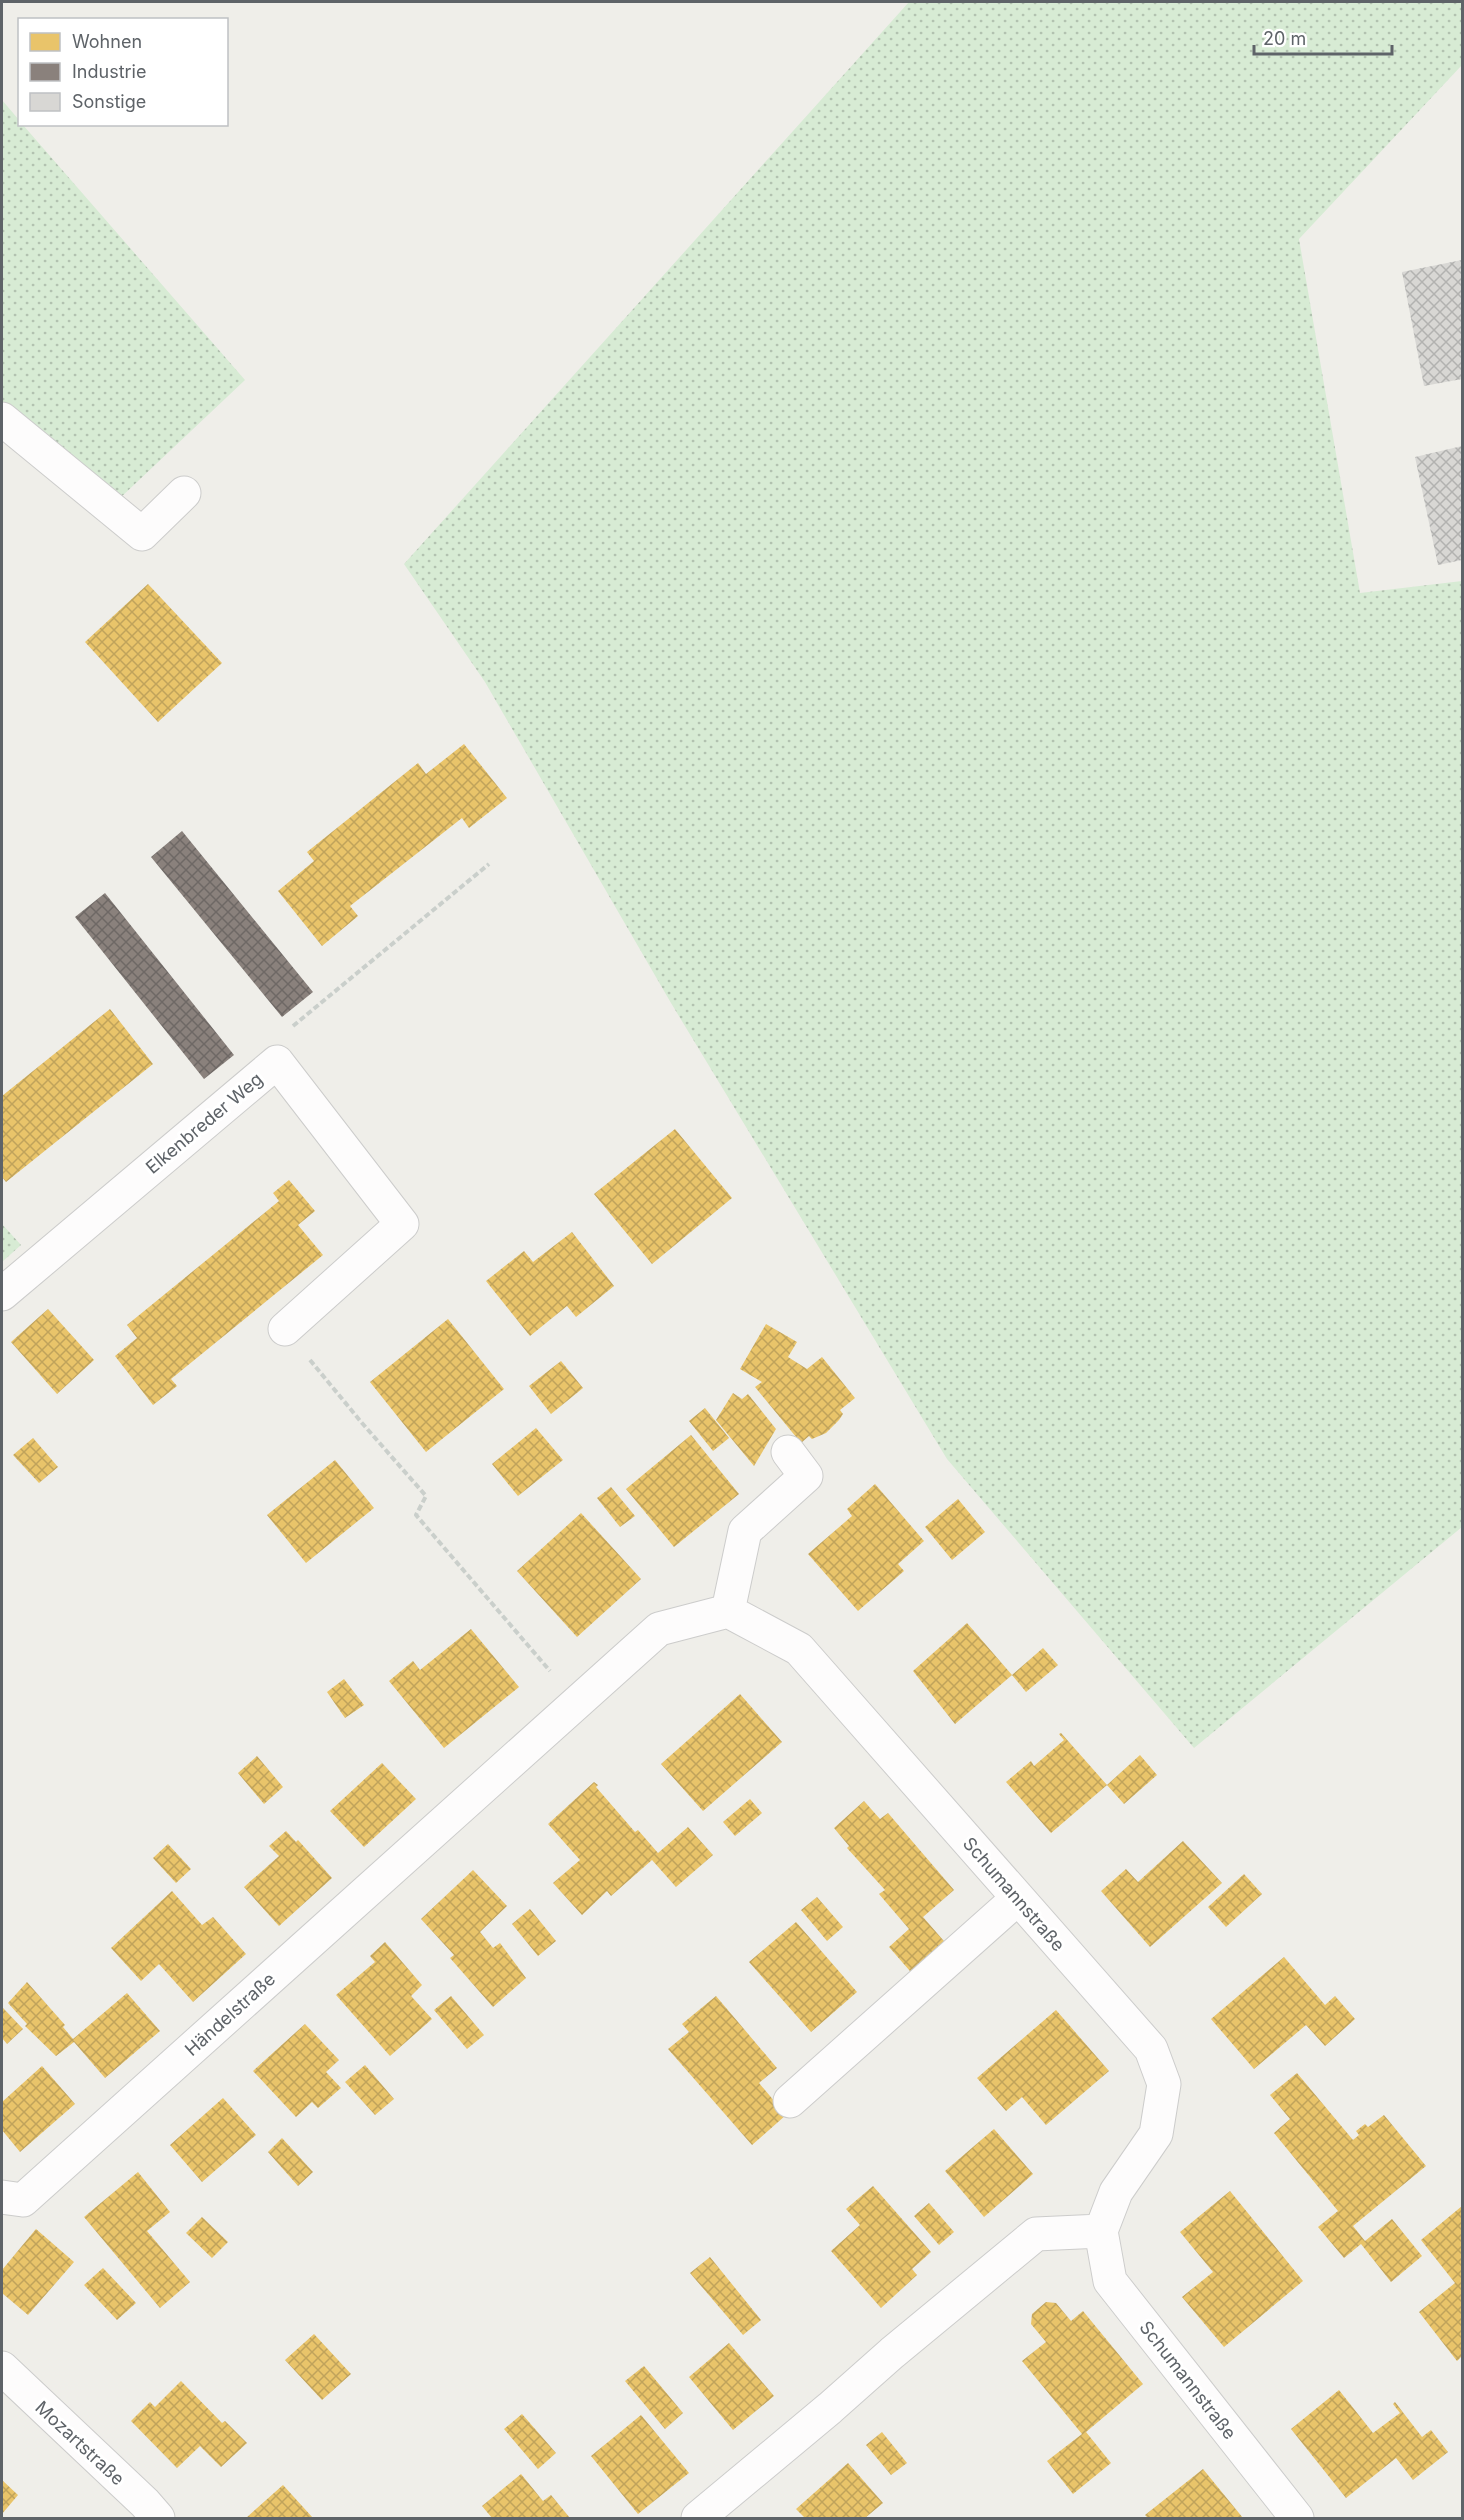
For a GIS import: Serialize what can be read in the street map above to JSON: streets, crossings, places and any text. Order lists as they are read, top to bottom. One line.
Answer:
{"streets":{"street":["Elkenbreder Weg","Schumannstraße","Händelstraße","Mozartstraße"]},"crossings":[["Schumannstraße","Händelstraße"]],"legend":["Wohnen","Industrie","Sonstige"],"scale_bar":"20 m"}
